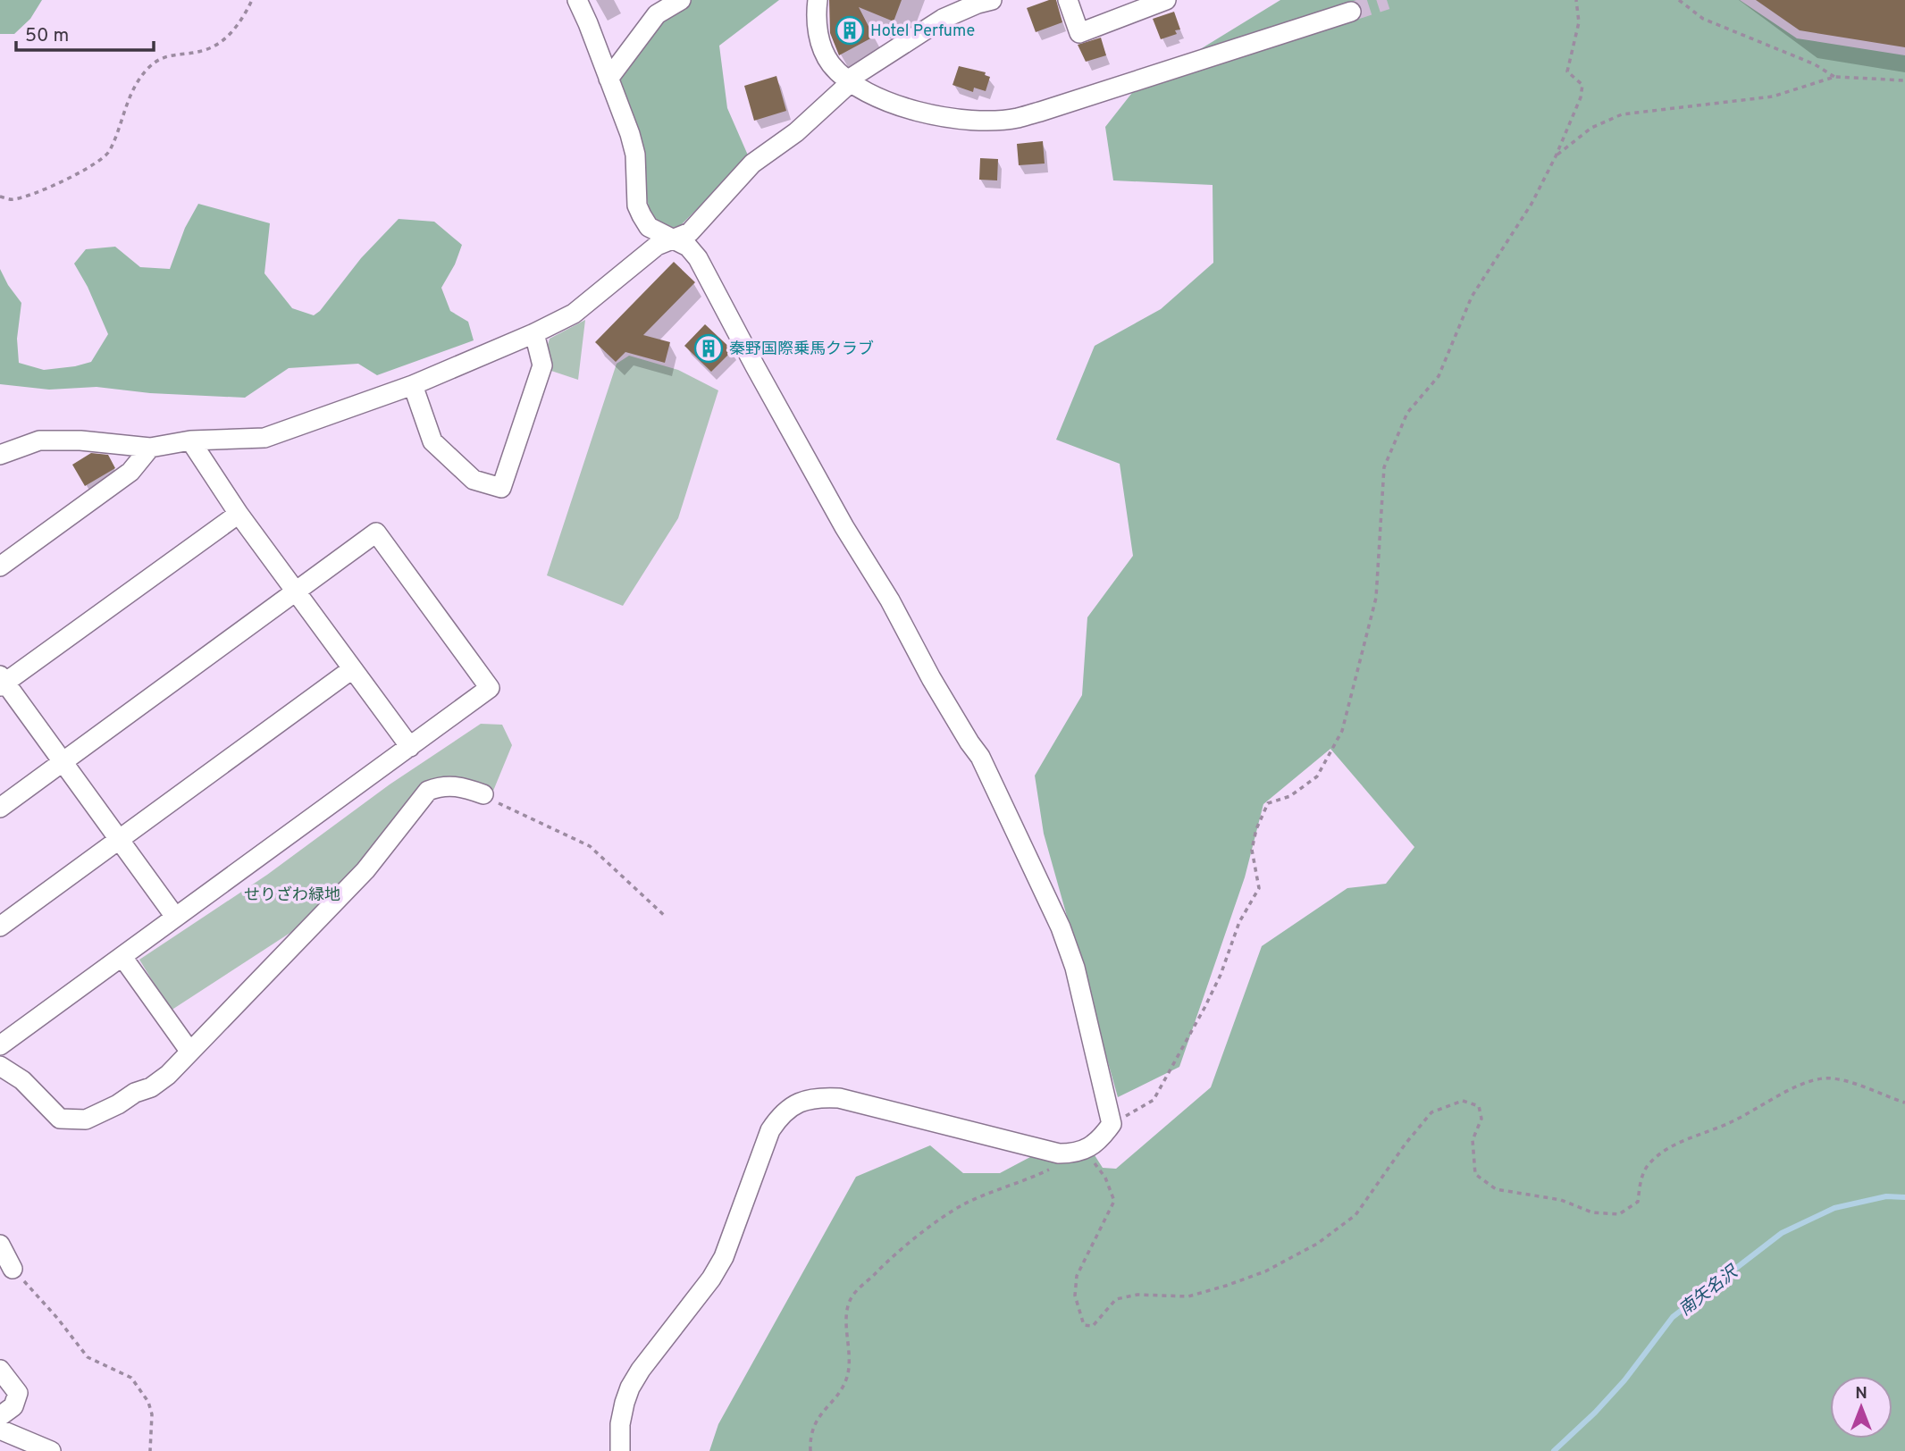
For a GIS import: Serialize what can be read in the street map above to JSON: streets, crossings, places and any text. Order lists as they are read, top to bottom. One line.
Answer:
{"water":["南矢名沢"],"parks":["せりざわ緑地"],"places":{"building":["Hotel Perfume","秦野国際乗馬クラブ"]},"scale_bar":"50 m","north":"top"}
